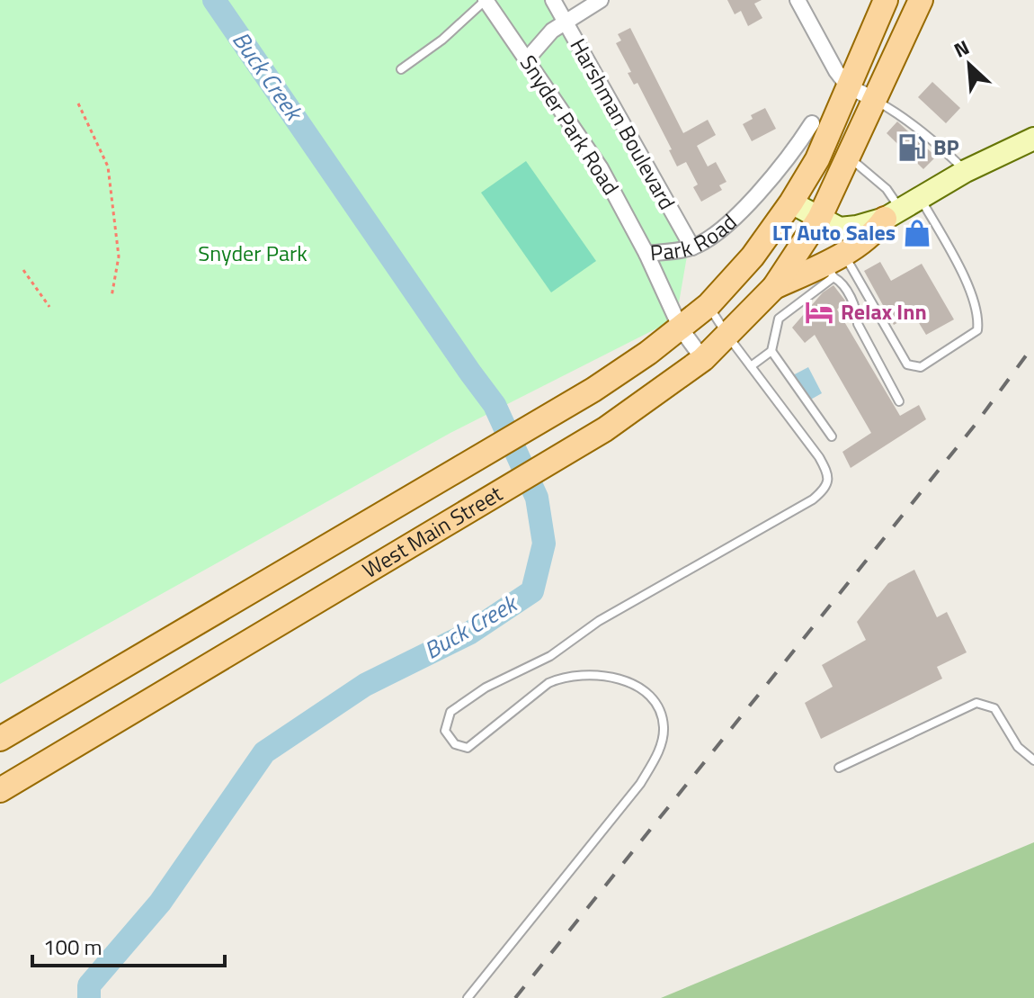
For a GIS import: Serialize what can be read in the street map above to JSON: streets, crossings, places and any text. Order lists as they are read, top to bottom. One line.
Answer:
{"streets":{"main road":["West Main Street"],"street":["Harshman Boulevard","Snyder Park Road","Park Road"]},"crossings":[["Harshman Boulevard","Park Road"],["Snyder Park Road","Park Road"],["Park Road","West Main Street"]],"water":["Buck Creek"],"parks":["Snyder Park"],"places":{"fuel station":["BP"],"shop":["LT Auto Sales"],"hotel":["Relax Inn"]},"scale_bar":"100 m","north":"top left"}
